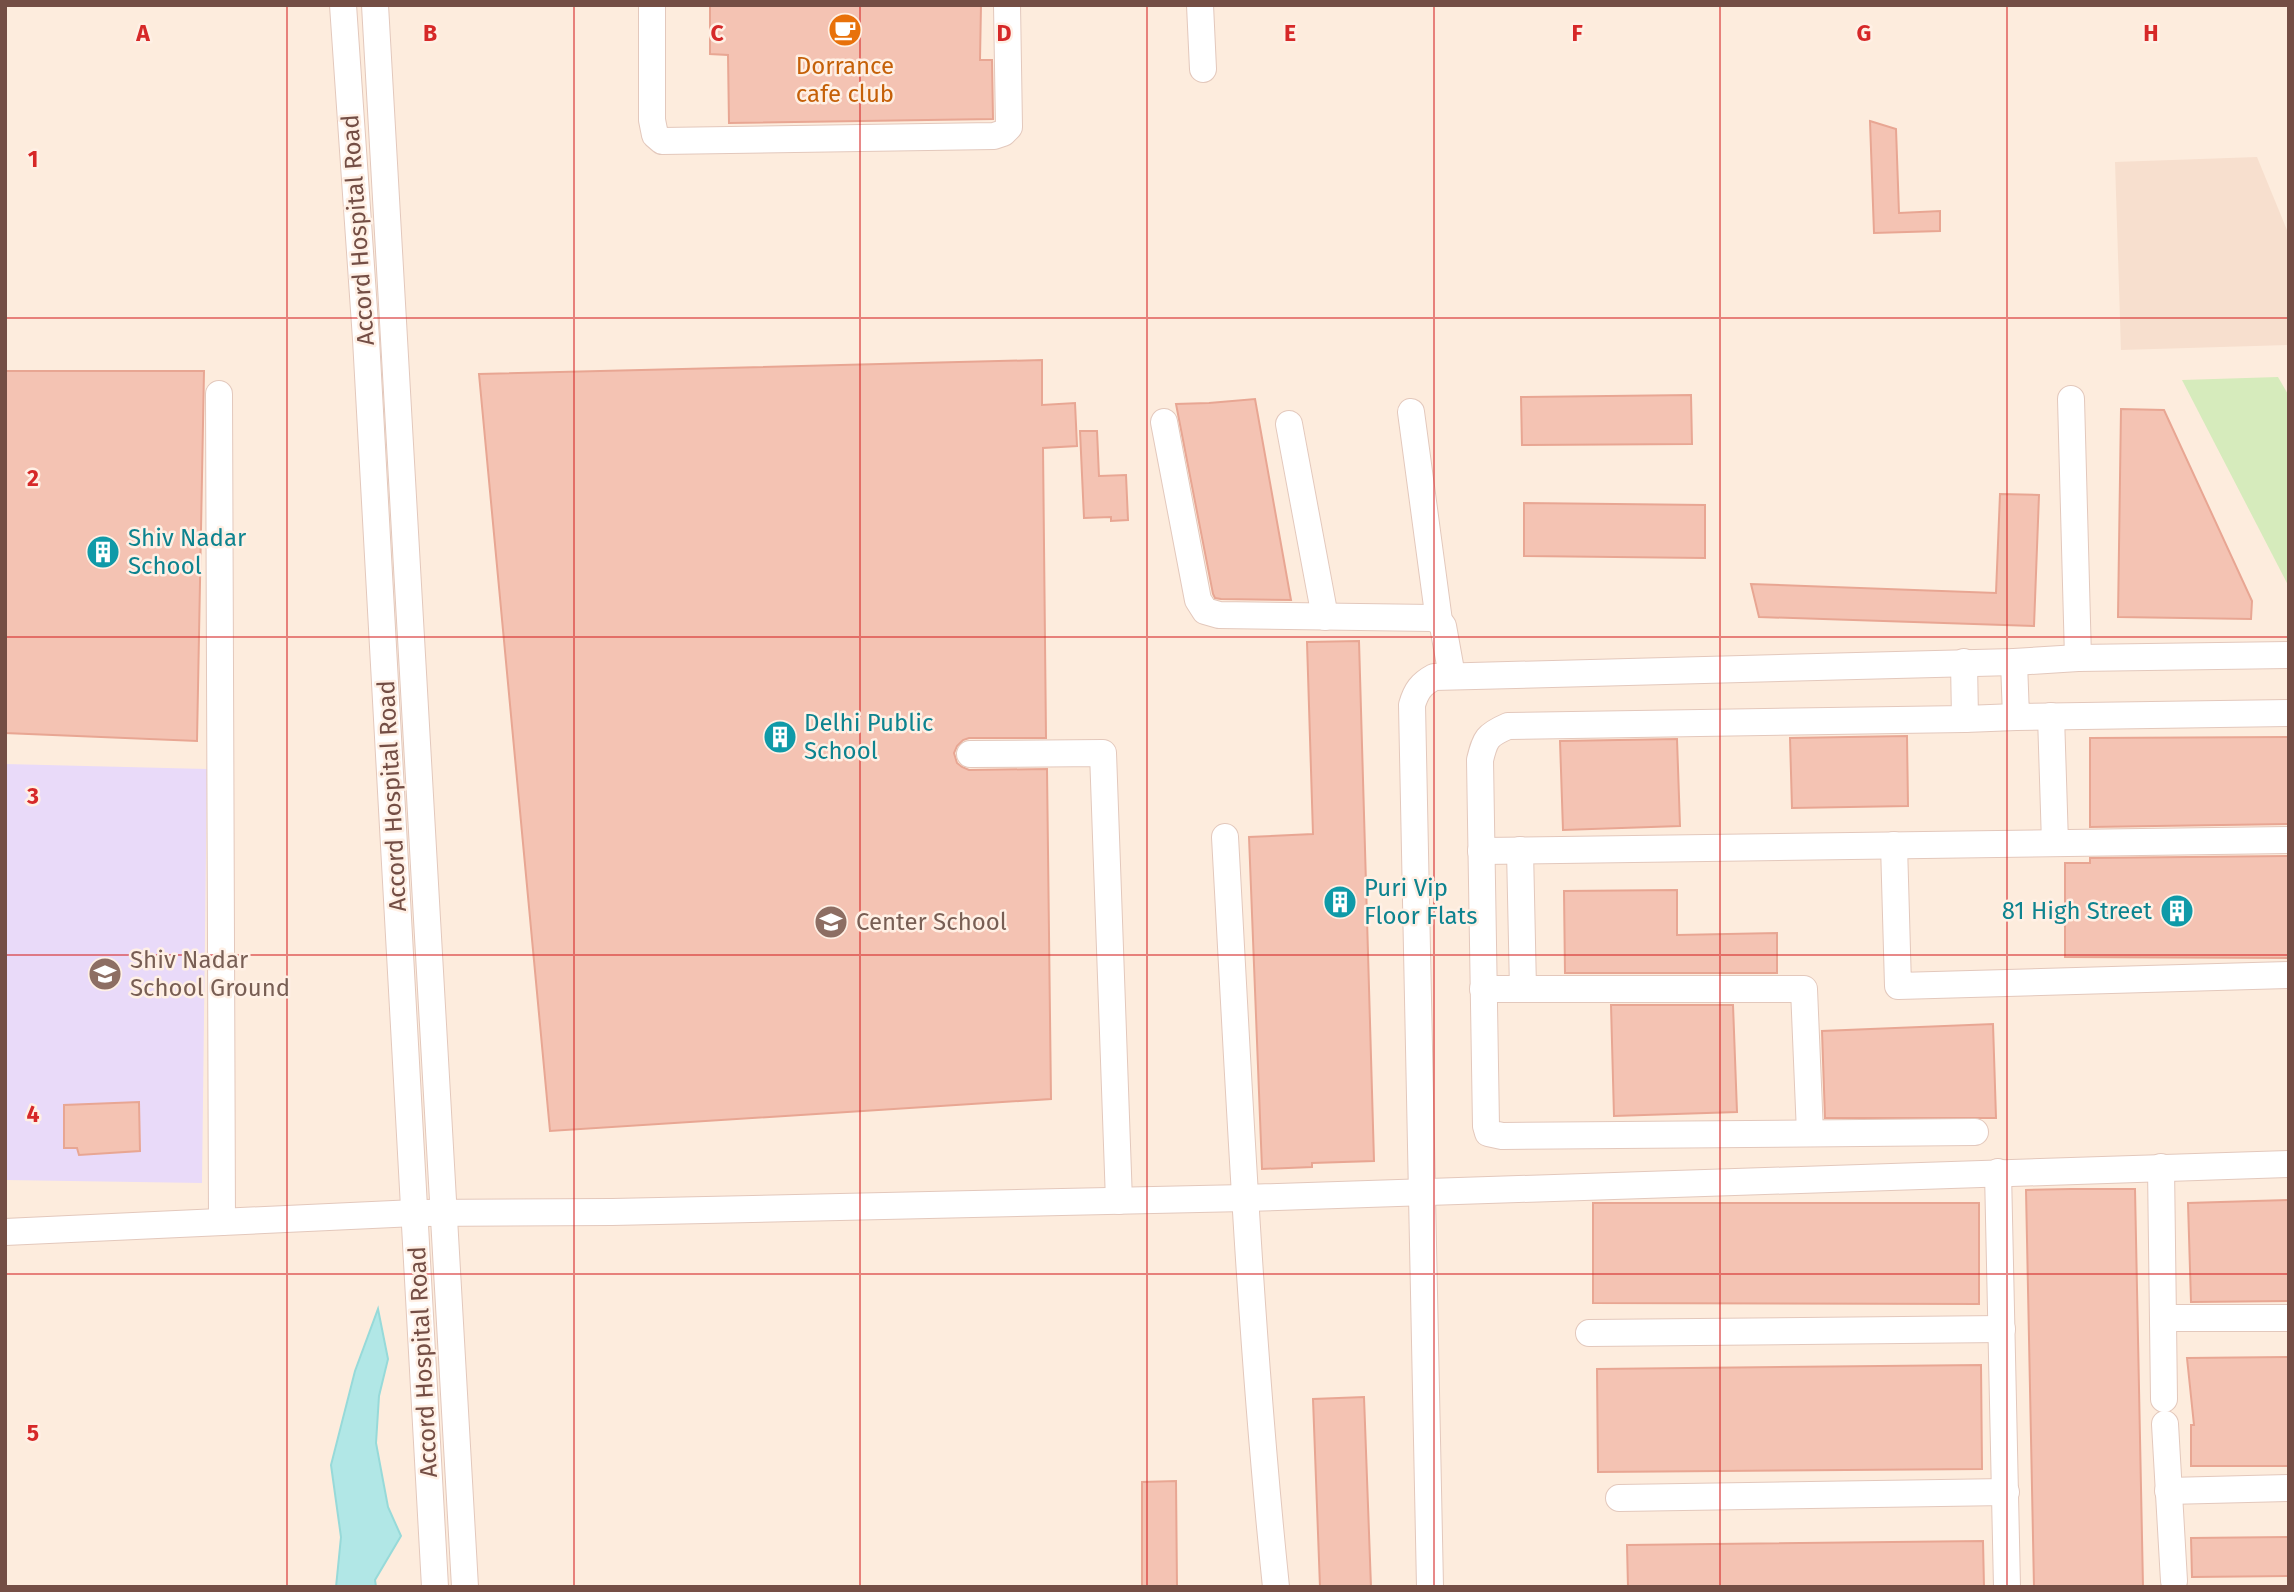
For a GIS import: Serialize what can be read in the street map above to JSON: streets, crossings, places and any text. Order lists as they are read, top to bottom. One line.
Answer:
{"streets":{"street":["Accord Hospital Road"]},"places":{"cafe":["Dorrance cafe club"],"building":["Shiv Nadar School","Delhi Public School","Puri Vip Floor Flats","81 High Street"],"school or university":["Center School","Shiv Nadar School Ground"]},"grid":{"columns":["A","B","C","D","E","F","G","H"],"rows":["1","2","3","4","5"]}}
